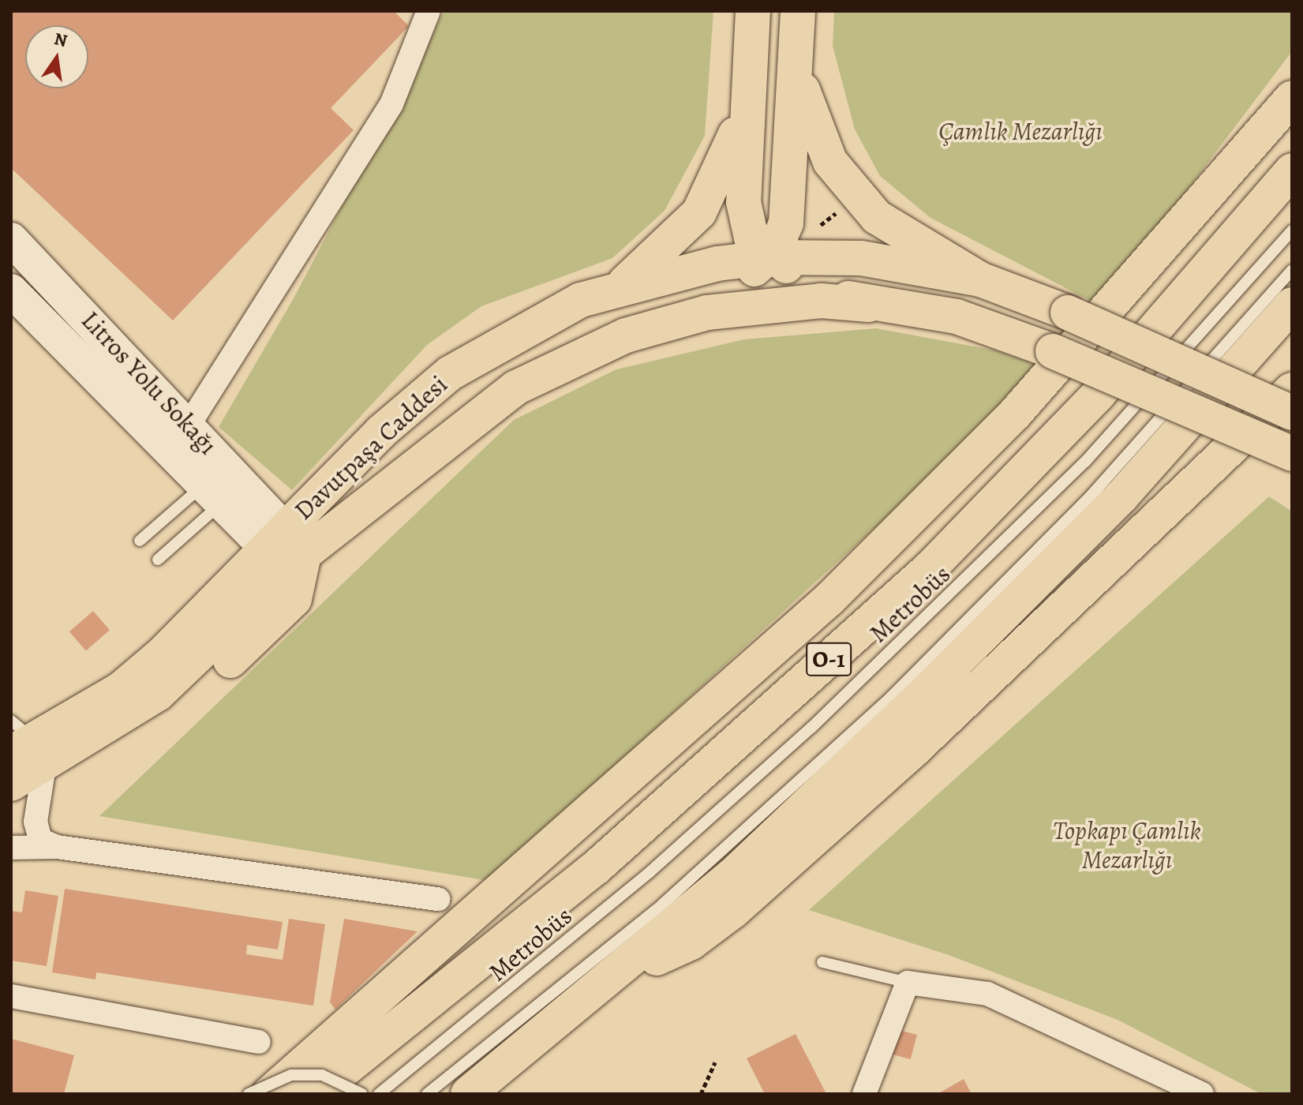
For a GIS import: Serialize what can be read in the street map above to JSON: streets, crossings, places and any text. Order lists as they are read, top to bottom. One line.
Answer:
{"streets":{"main road":["Litros Yolu Sokağı","Davutpaşa Caddesi","O-1"],"lane":["Metrobüs"]},"crossings":[["Litros Yolu Sokağı","Davutpaşa Caddesi"]],"parks":["Çamlık Mezarlığı","Topkapı Çamlık Mezarlığı"],"north":"top"}
